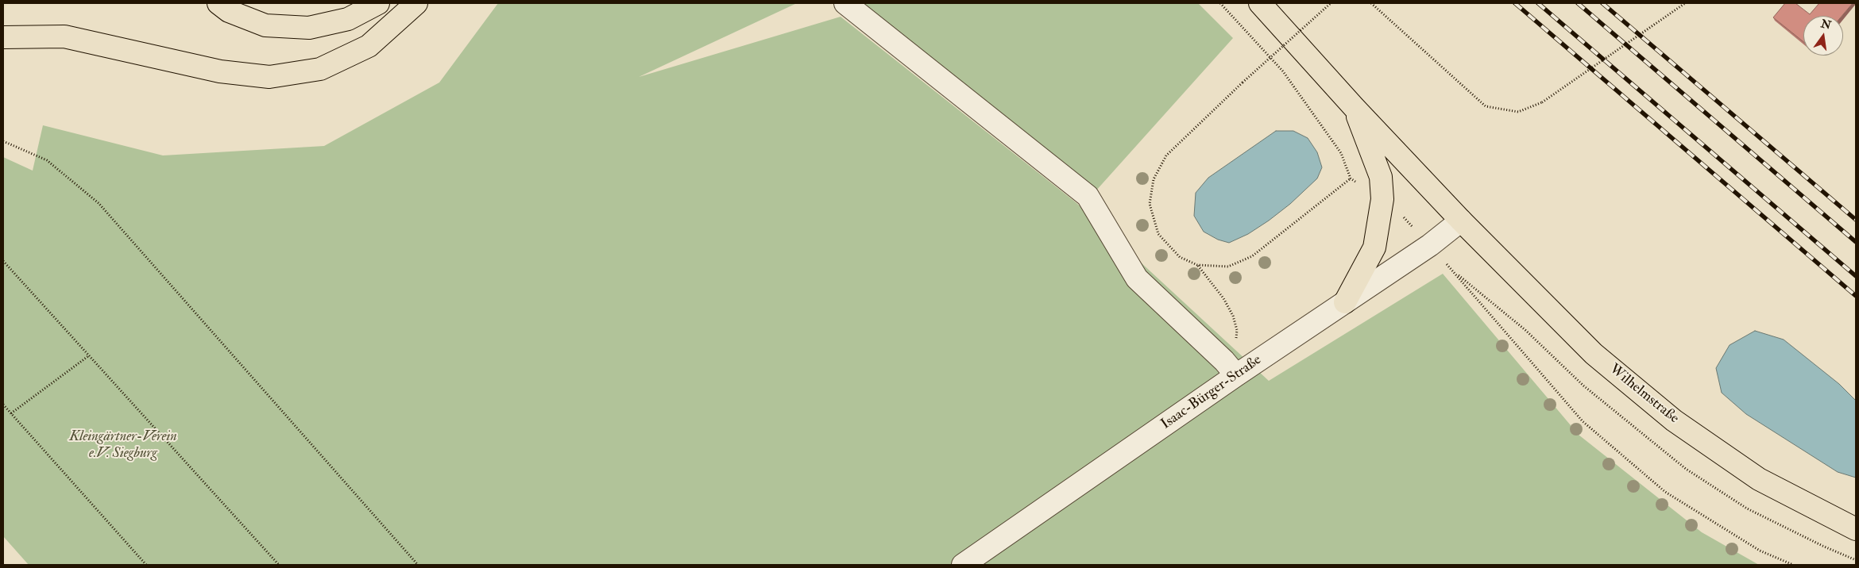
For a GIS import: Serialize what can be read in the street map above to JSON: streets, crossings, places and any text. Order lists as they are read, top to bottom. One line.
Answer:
{"streets":{"main road":["Wilhelmstraße"],"street":["Isaac-Bürger-Straße"]},"crossings":[["Isaac-Bürger-Straße","Wilhelmstraße"]],"parks":["Kleingärtner-Verein e.V. Siegburg"],"north":"top"}
